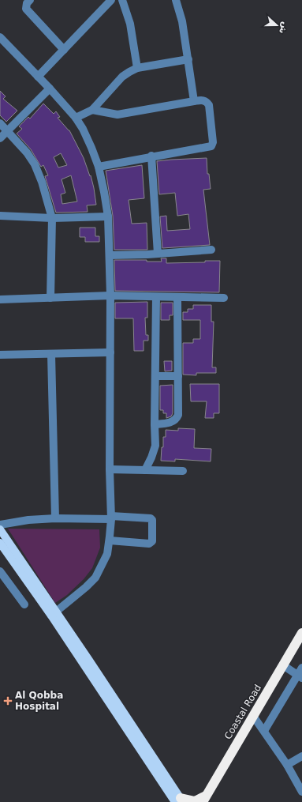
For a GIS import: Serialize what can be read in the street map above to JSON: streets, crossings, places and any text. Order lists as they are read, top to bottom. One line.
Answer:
{"streets":{"highway":["Coastal Road"]},"places":{"health":["Al Qobba Hospital"]},"north":"right"}
